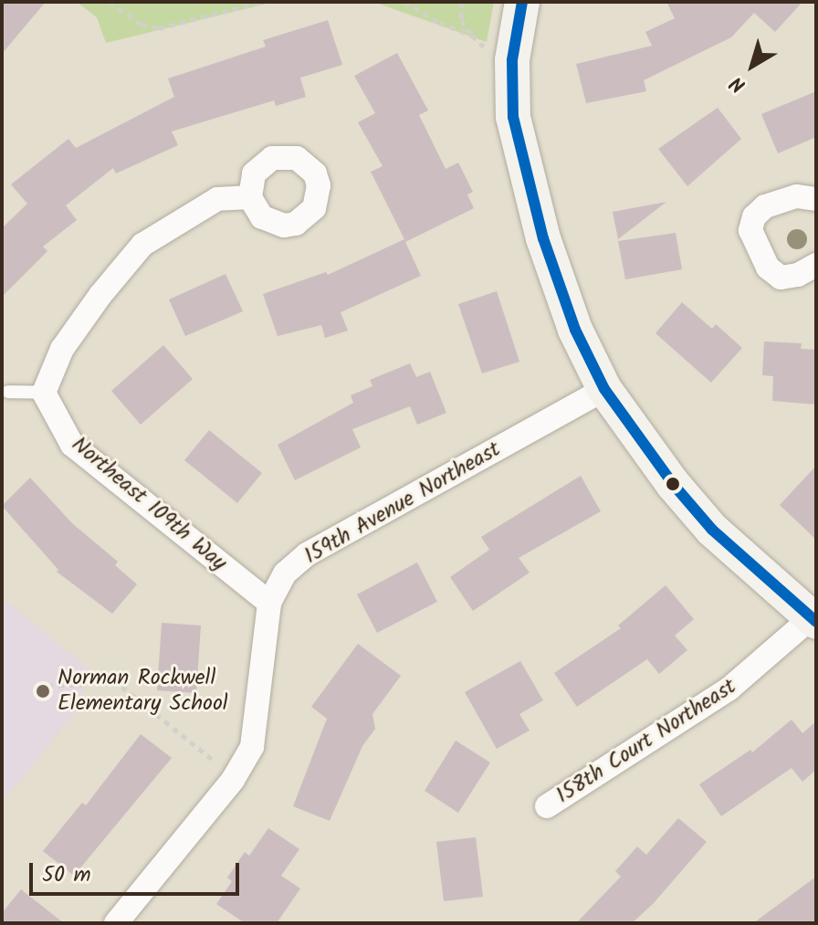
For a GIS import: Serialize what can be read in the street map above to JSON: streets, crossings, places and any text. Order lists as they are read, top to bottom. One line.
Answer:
{"streets":{"street":["159th Avenue Northeast","Northeast 109th Way","158th Court Northeast"]},"crossings":[["159th Avenue Northeast","Northeast 109th Way"]],"places":["Norman Rockwell Elementary School"],"scale_bar":"50 m","north":"bottom left"}
